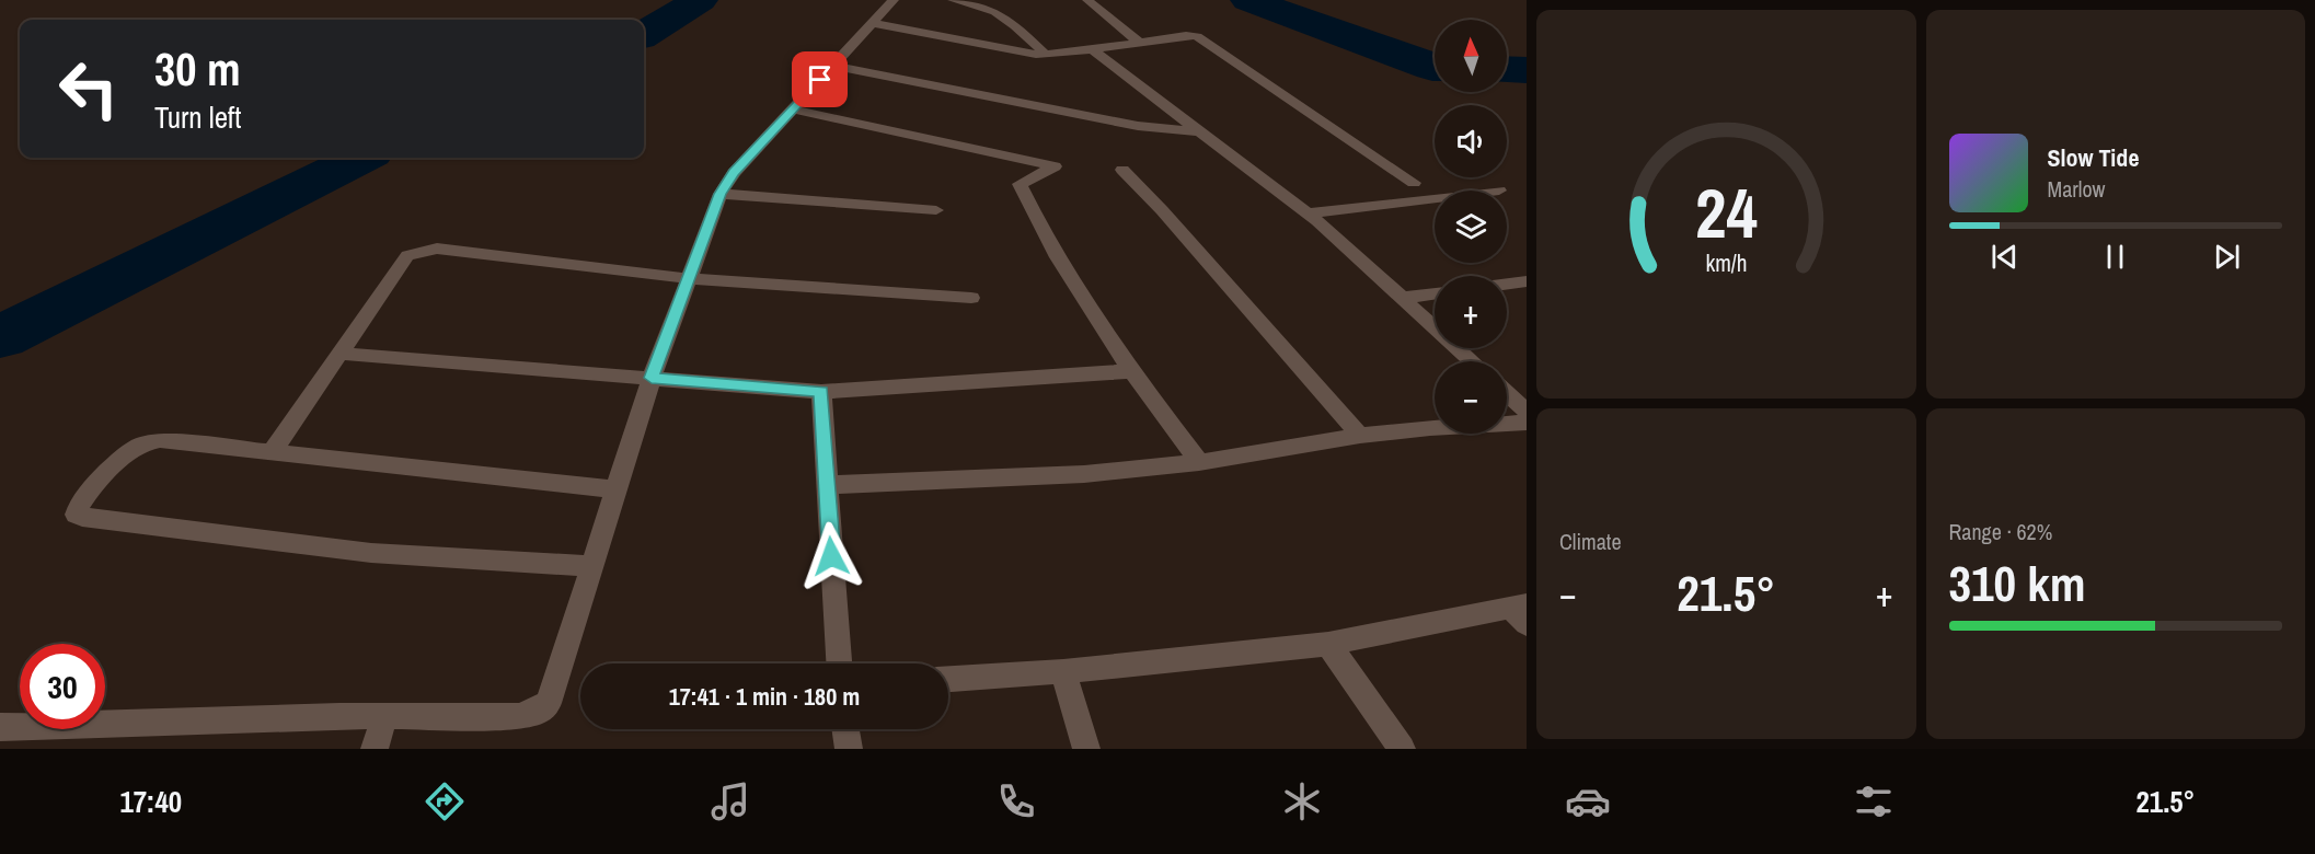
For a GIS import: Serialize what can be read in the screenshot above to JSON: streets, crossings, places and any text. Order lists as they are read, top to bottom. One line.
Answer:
{"north":"top","page":{"map_buttons":["+","−"],"turn":["30 m","Turn left"],"song":["Slow Tide","Marlow"],"tile":["Climate",["Range · 62%","310 km"]],"heat":["−","21.5°","+"],"limit":"30","trip":"17:41 · 1 min · 180 m","tabs":["17:40","21.5°"],"gauge":["24","km/h"]}}
